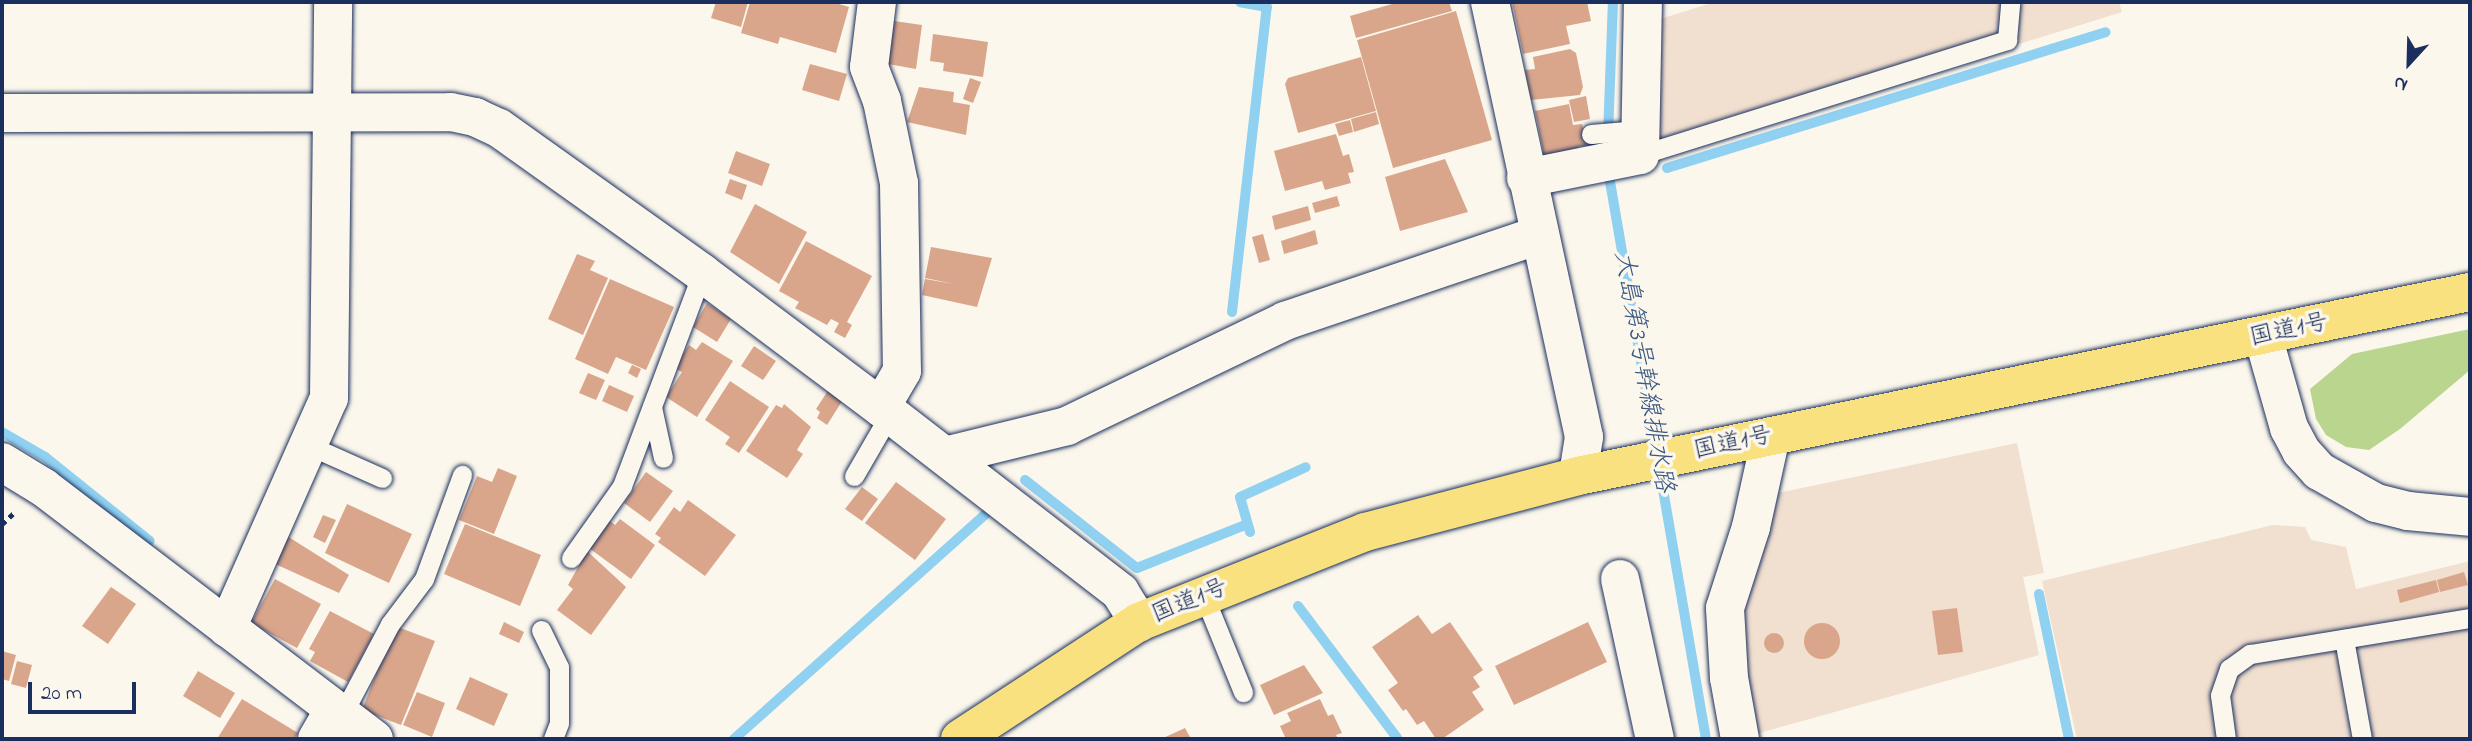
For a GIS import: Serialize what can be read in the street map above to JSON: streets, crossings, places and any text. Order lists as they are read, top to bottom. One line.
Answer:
{"streets":{"highway":["国道1号"]},"water":["大島第3号幹線排水路"],"scale_bar":"20 m","north":"bottom"}
